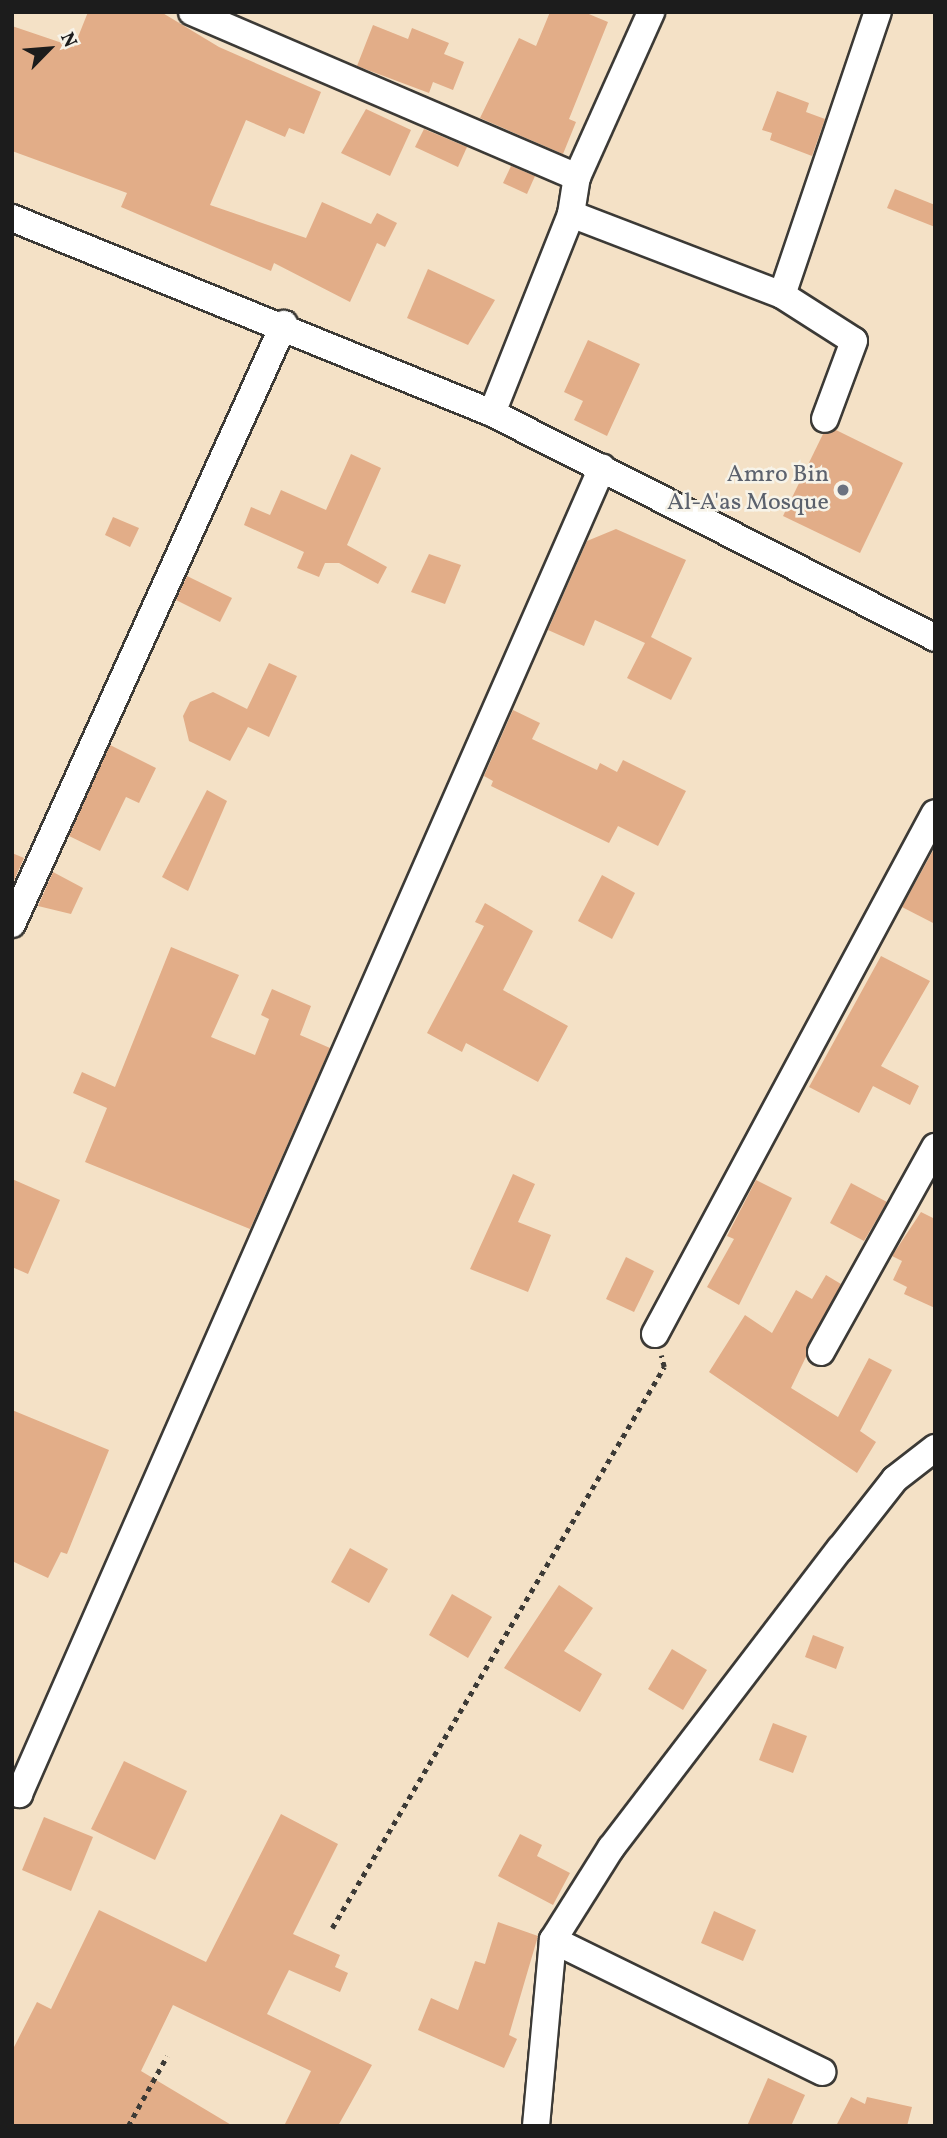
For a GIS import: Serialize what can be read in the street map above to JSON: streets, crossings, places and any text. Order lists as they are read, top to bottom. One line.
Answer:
{"places":["Amro Bin Al-A'as Mosque"],"north":"top right"}
